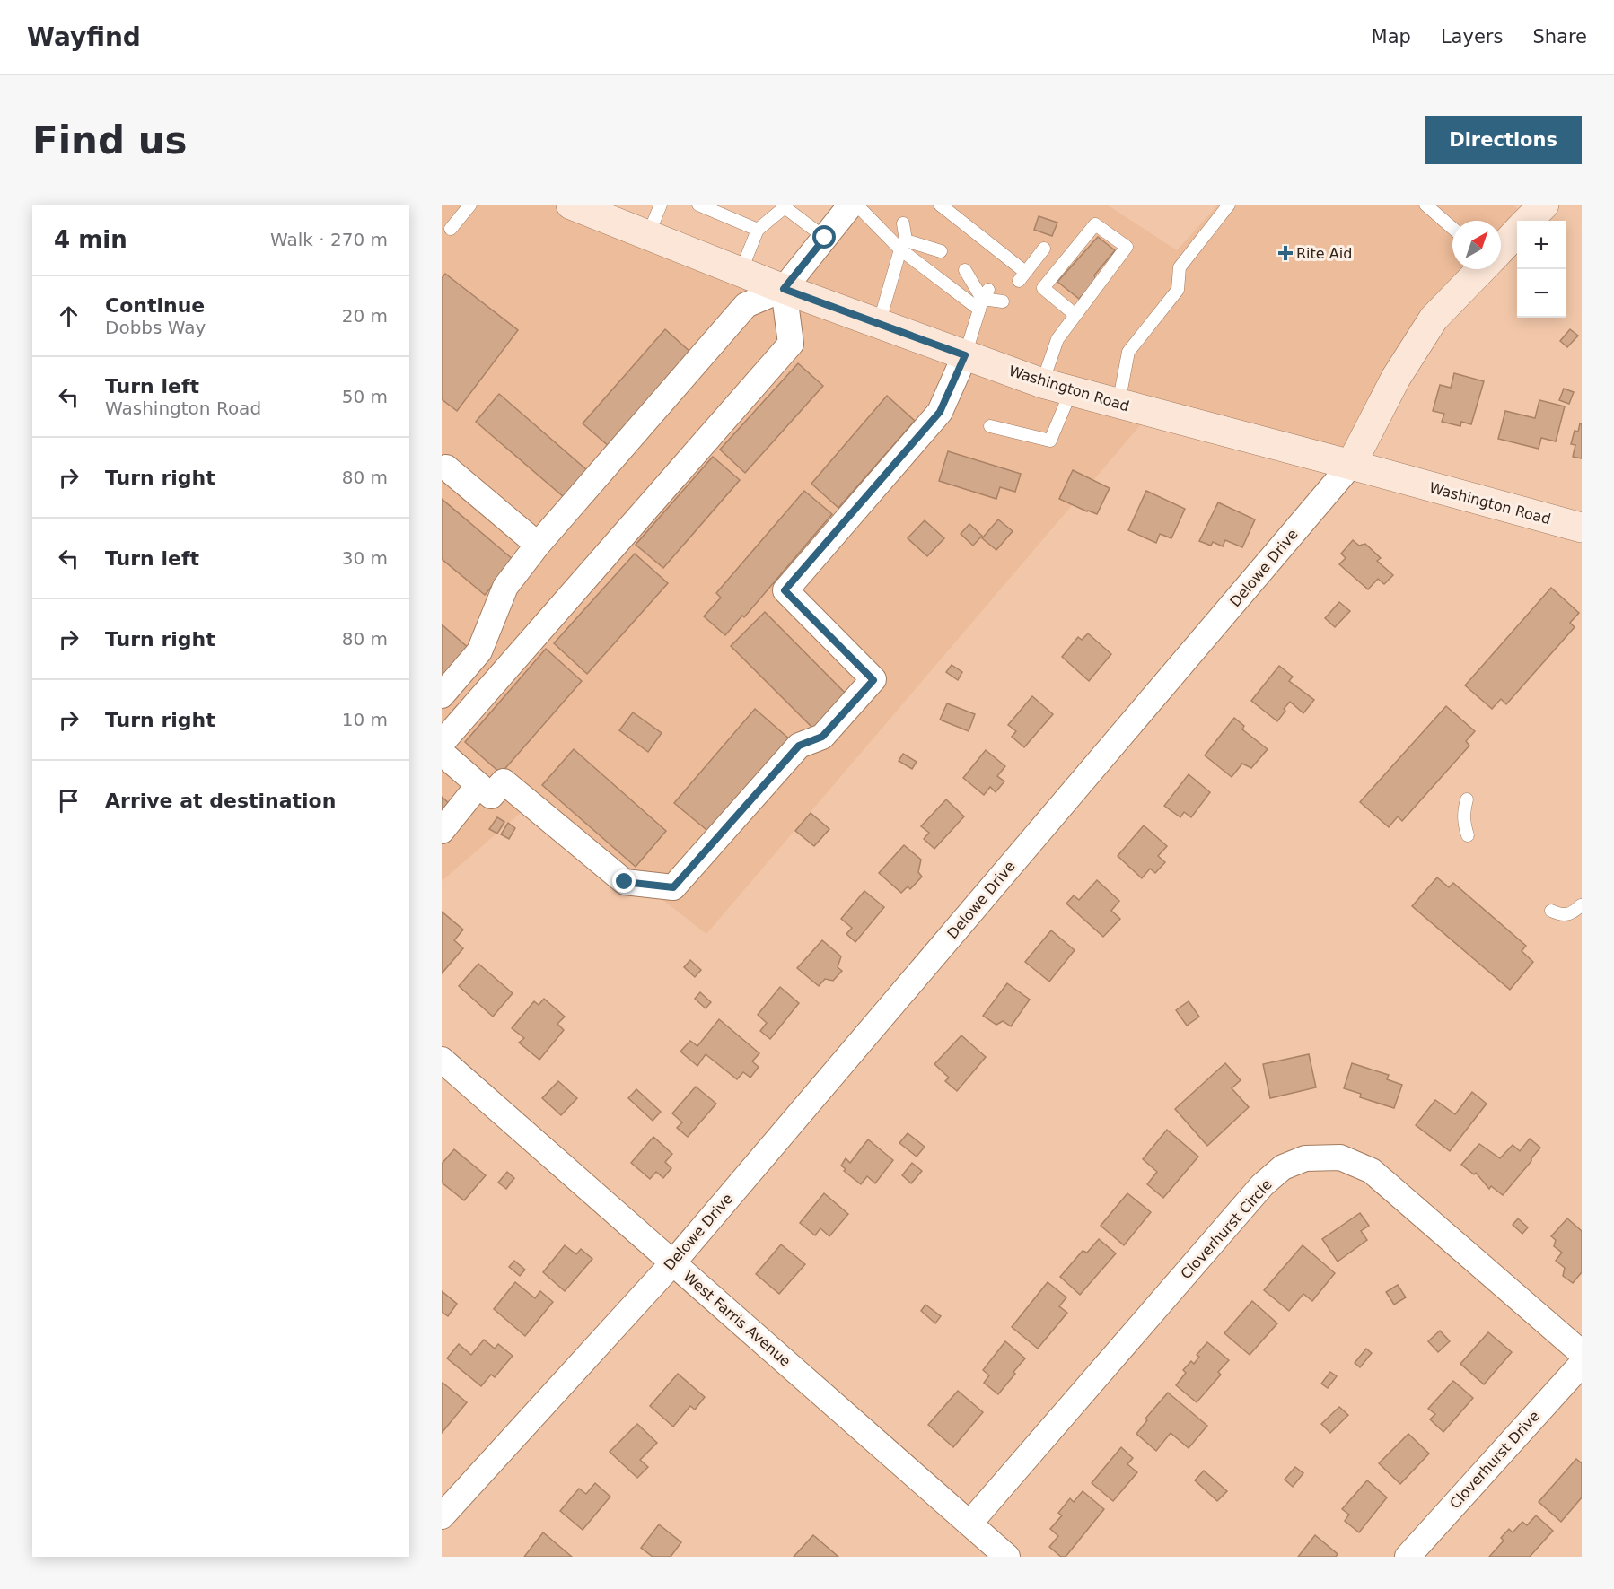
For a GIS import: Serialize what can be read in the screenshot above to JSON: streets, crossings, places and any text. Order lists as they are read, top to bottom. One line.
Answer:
{"streets":{"street":["Washington Road","Delowe Drive","Cloverhurst Circle","West Farris Avenue","Cloverhurst Drive"]},"crossings":[["Washington Road","Delowe Drive"],["Delowe Drive","West Farris Avenue"],["Cloverhurst Circle","West Farris Avenue"]],"places":{"health":["Rite Aid"]},"north":"top right","page":{"header":"Wayfind","nav":["Map","Layers","Share"],"buttons":"Directions","title":"Find us","heading":["4 min","Walk · 270 m"],"map_buttons":["+","−"],"list":[["Continue","Dobbs Way","20 m"],["Turn left","Washington Road","50 m"],["Turn right","80 m"],["Turn left","30 m"],["Turn right","80 m"],["Turn right","10 m"],"Arrive at destination"]}}
